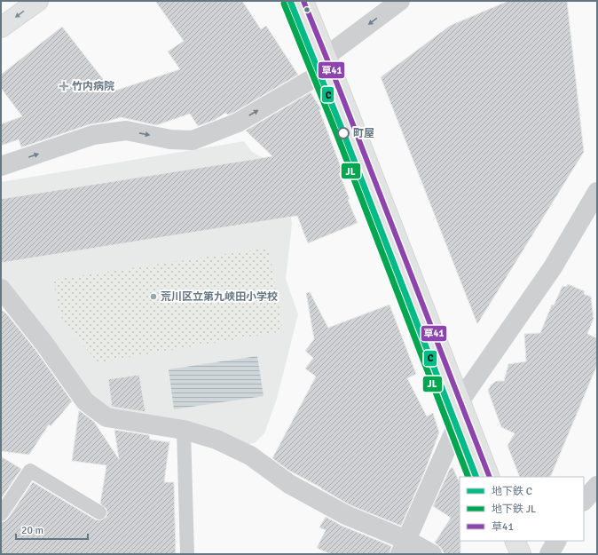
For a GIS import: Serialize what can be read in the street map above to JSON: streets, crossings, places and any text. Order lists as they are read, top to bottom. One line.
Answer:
{"places":{"health":["竹内病院"],"other":["町屋","荒川区立第九峡田小学校"]},"lines":["metro line C","transit line 草41","metro line JL"],"legend":["地下鉄 C","地下鉄 JL","草41"],"scale_bar":"20 m"}
